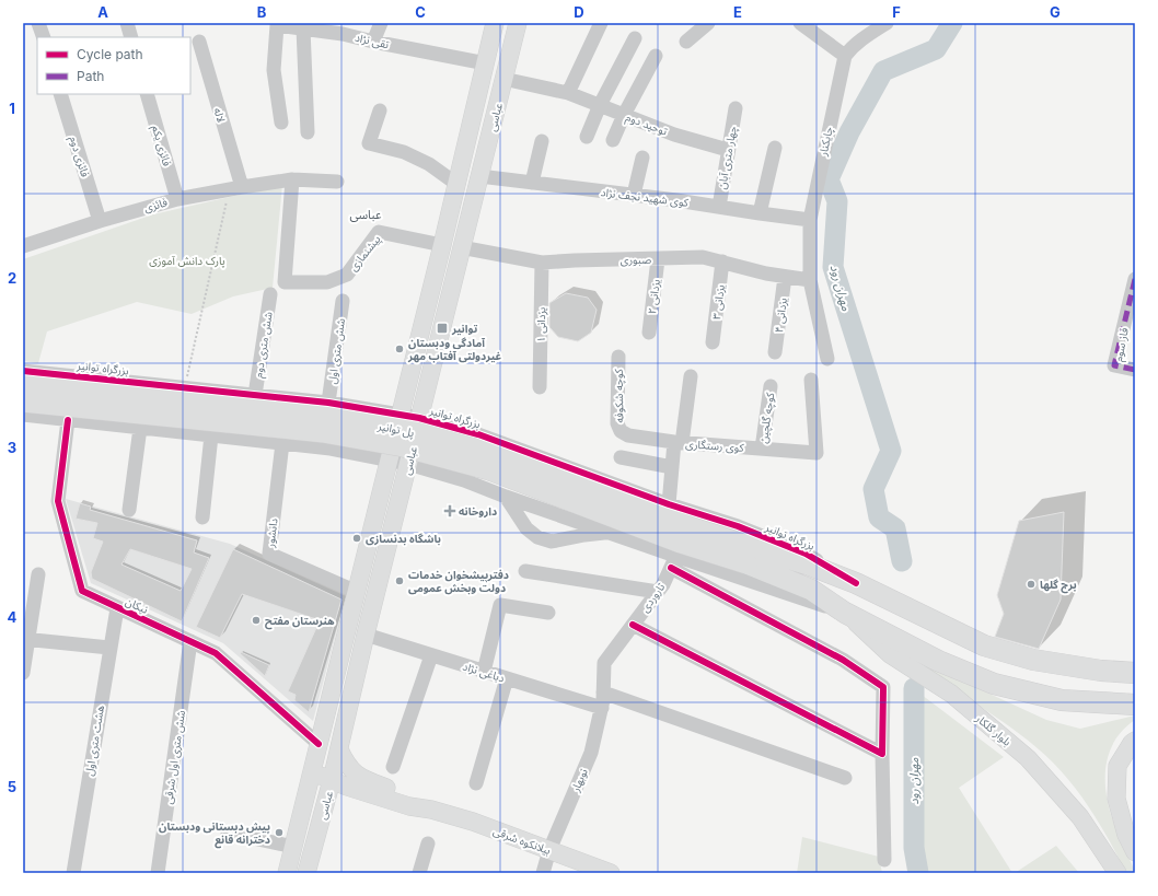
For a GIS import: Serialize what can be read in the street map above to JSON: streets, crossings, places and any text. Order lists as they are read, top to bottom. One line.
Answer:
{"streets":{"highway":["بزرگراه توانیر","پل توانیر"],"main road":["عباسى","بلوار گلکار","بیلانکوه شرقی"],"street":["تقی نژاد","لاله","توحید دوم","چایکنار","فائزی یکم","فائزی دوم","چهار متری آبان","کوی شهید نجف نژاد","فائزی","پیشنمازی","صبوری","یزدانی ۲","یزدانی ۳","یزدانی ۴","یزدانی ۱","شش متری دوم","فاز سوم","شش متری اول","کوچه شکوفه","کوچه گلچین","کوی رستگاری","دانشور","تاروردی","نیکان","دباغی نژاد","هشت متری اول","شش متری اول شرقی","نوبهار"]},"crossings":[["تقی نژاد","عباسى"],["لاله","فائزی"],["عباسى","توحید دوم"],["عباسى","کوی شهید نجف نژاد"],["عباسى","پیشنمازی"],["عباسى","صبوری"],["عباسى","بزرگراه توانیر"],["عباسى","دانشور"],["عباسى","نیکان"],["عباسى","دباغی نژاد"],["عباسى","بیلانکوه شرقی"],["توحید دوم","چهار متری آبان"],["چایکنار","کوی شهید نجف نژاد"],["چایکنار","صبوری"],["فائزی یکم","فائزی"],["فائزی دوم","فائزی"],["چهار متری آبان","کوی شهید نجف نژاد"],["فائزی","پیشنمازی"],["صبوری","یزدانی ۲"],["صبوری","یزدانی ۳"],["صبوری","یزدانی ۴"],["صبوری","یزدانی ۱"],["شش متری دوم","بزرگراه توانیر"],["شش متری اول","بزرگراه توانیر"],["بزرگراه توانیر","پل توانیر"],["بزرگراه توانیر","کوی رستگاری"],["کوچه شکوفه","کوی رستگاری"],["کوچه گلچین","کوی رستگاری"],["تاروردی","دباغی نژاد"],["تاروردی","نوبهار"],["نیکان","هشت متری اول"],["نیکان","شش متری اول شرقی"],["دباغی نژاد","نوبهار"],["نوبهار","بیلانکوه شرقی"]],"districts":["عباسی"],"water":["مهران رود"],"parks":["پارک دانش آموزی"],"places":{"transit":["توانیر"],"other":["آمادگی ودبستان غیردولتی آفتاب مهر","باشگاه بدنسازی","دفترپیشخوان خدمات دولت وبخش عمومی","برج گلها","هنرستان مفتح","پیش دبستانی ودبستان دخترانه قانع"],"health":["داروخانه"]},"legend":["Cycle path","Path"],"grid":{"columns":["A","B","C","D","E","F","G"],"rows":["1","2","3","4","5"]}}
